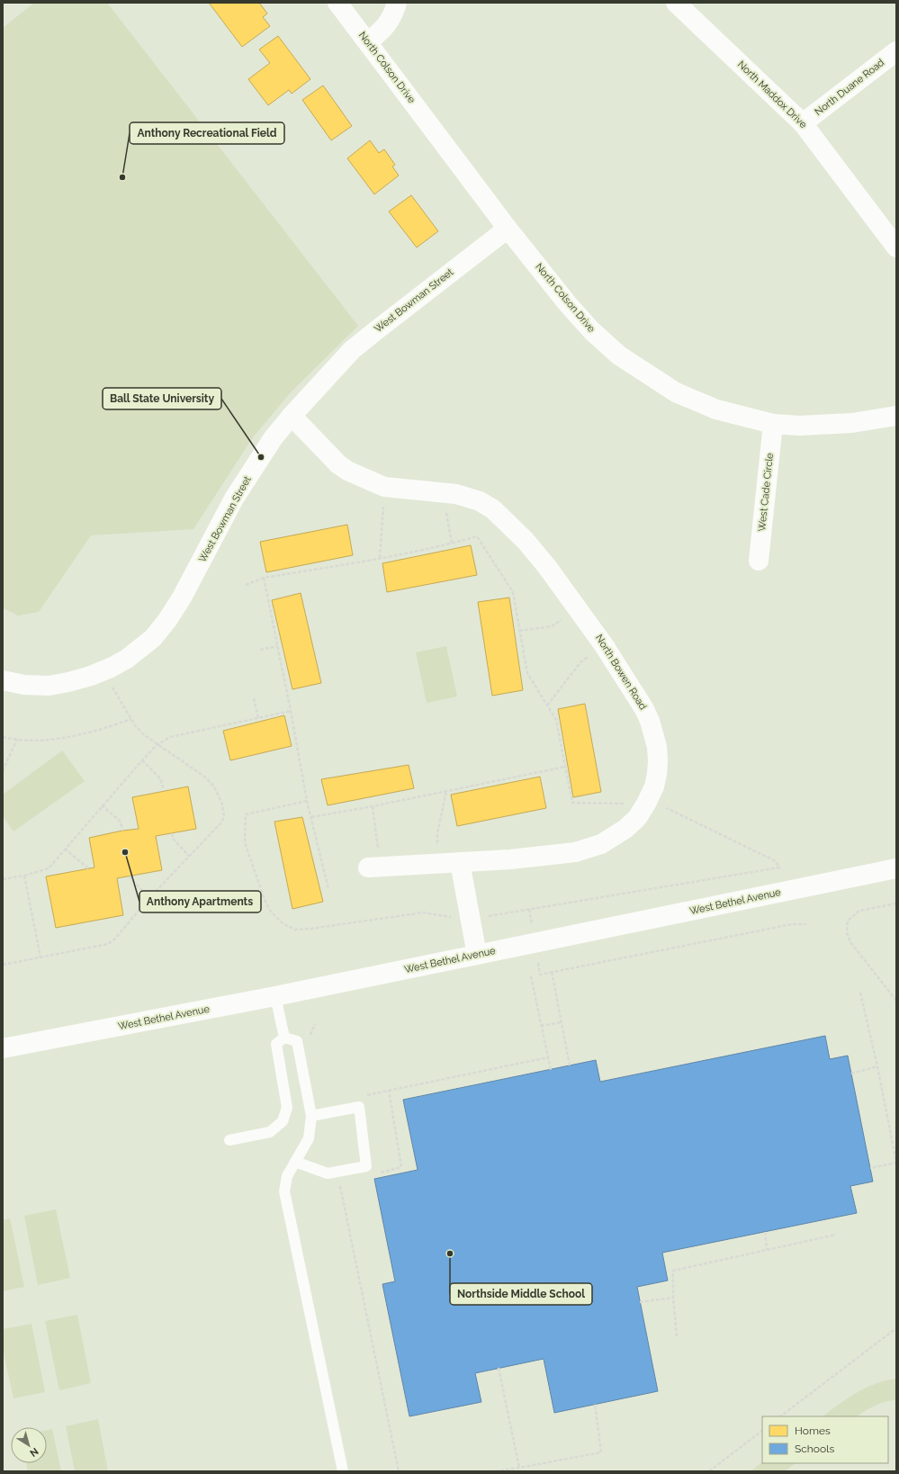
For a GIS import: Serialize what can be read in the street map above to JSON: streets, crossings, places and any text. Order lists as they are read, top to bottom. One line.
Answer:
{"streets":{"street":["North Colson Drive","North Duane Road","North Maddox Drive","West Bowman Street","West Cade Circle","North Bowen Road","West Bethel Avenue"]},"crossings":[["North Colson Drive","West Bowman Street"],["North Colson Drive","West Cade Circle"],["North Duane Road","North Maddox Drive"],["West Bowman Street","North Bowen Road"]],"places":["Anthony Recreational Field","Ball State University","Anthony Apartments","Northside Middle School"],"legend":["Homes","Schools"],"north":"bottom right"}
